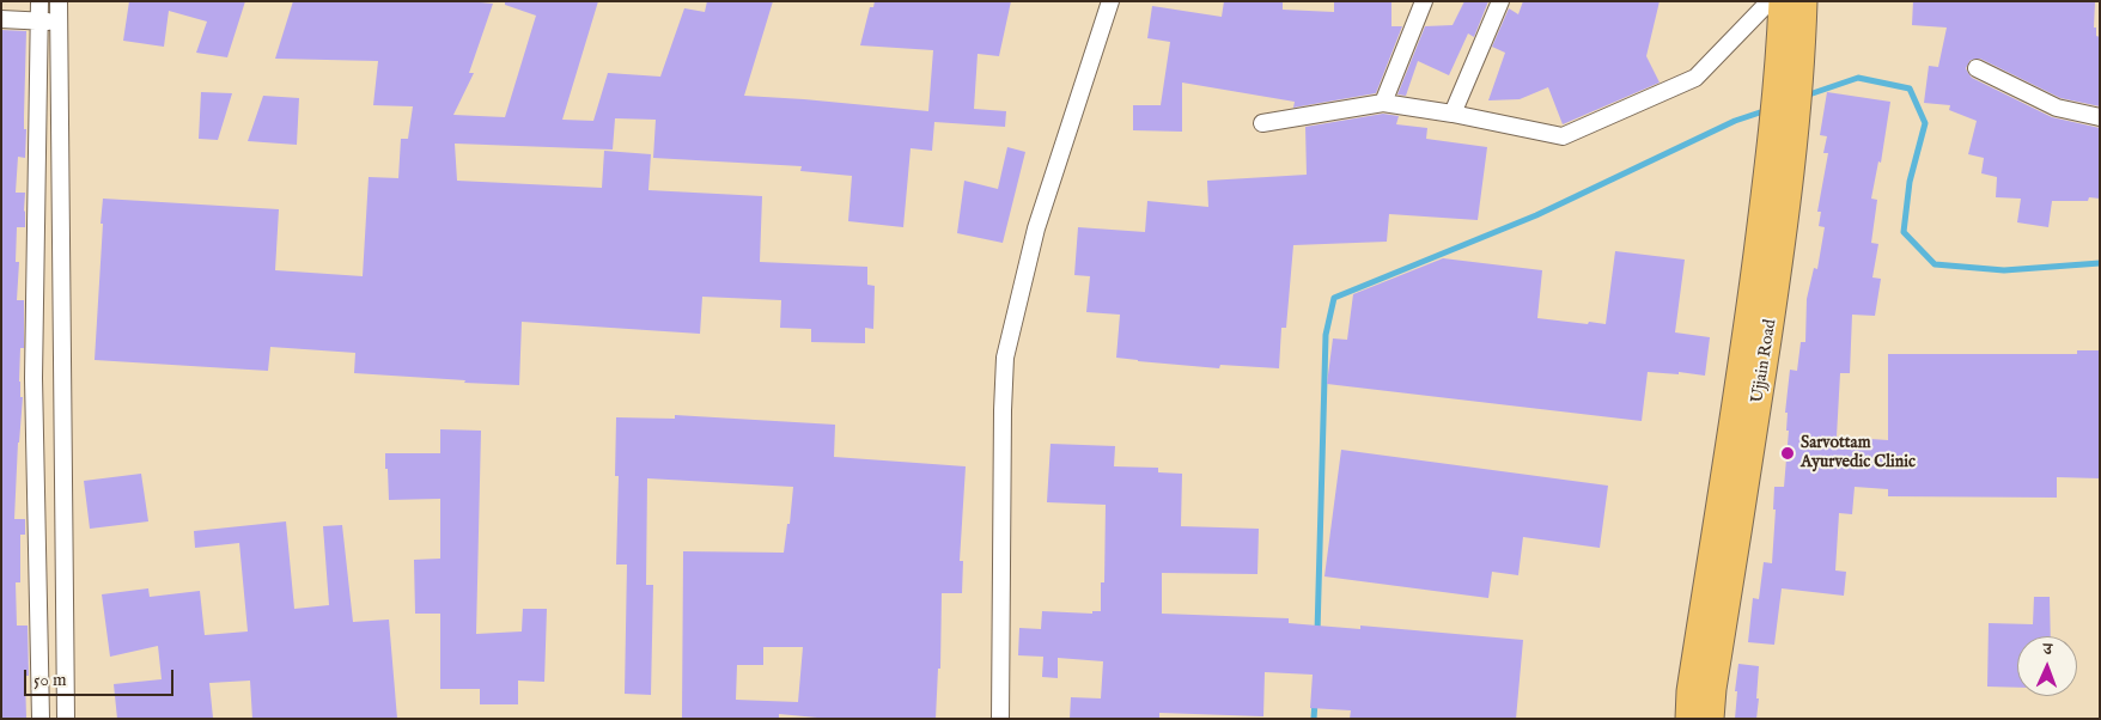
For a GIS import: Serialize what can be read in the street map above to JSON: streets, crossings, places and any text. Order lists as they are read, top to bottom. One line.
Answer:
{"streets":{"main road":["Ujjain Road"]},"places":["Sarvottam Ayurvedic Clinic"],"scale_bar":"50 m","north":"top"}
